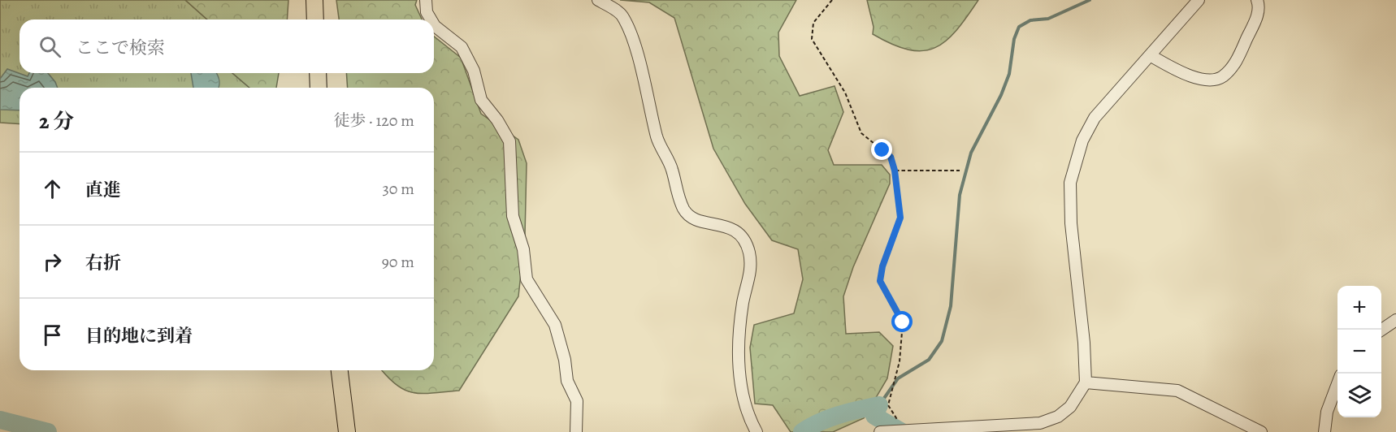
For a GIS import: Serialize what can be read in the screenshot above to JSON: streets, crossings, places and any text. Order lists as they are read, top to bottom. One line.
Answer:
{"page":{"search":"ここで検索","heading":["2 分","徒歩 · 120 m"],"list":[["直進","30 m"],["右折","90 m"],"目的地に到着"],"map_buttons":["+","−"]}}
